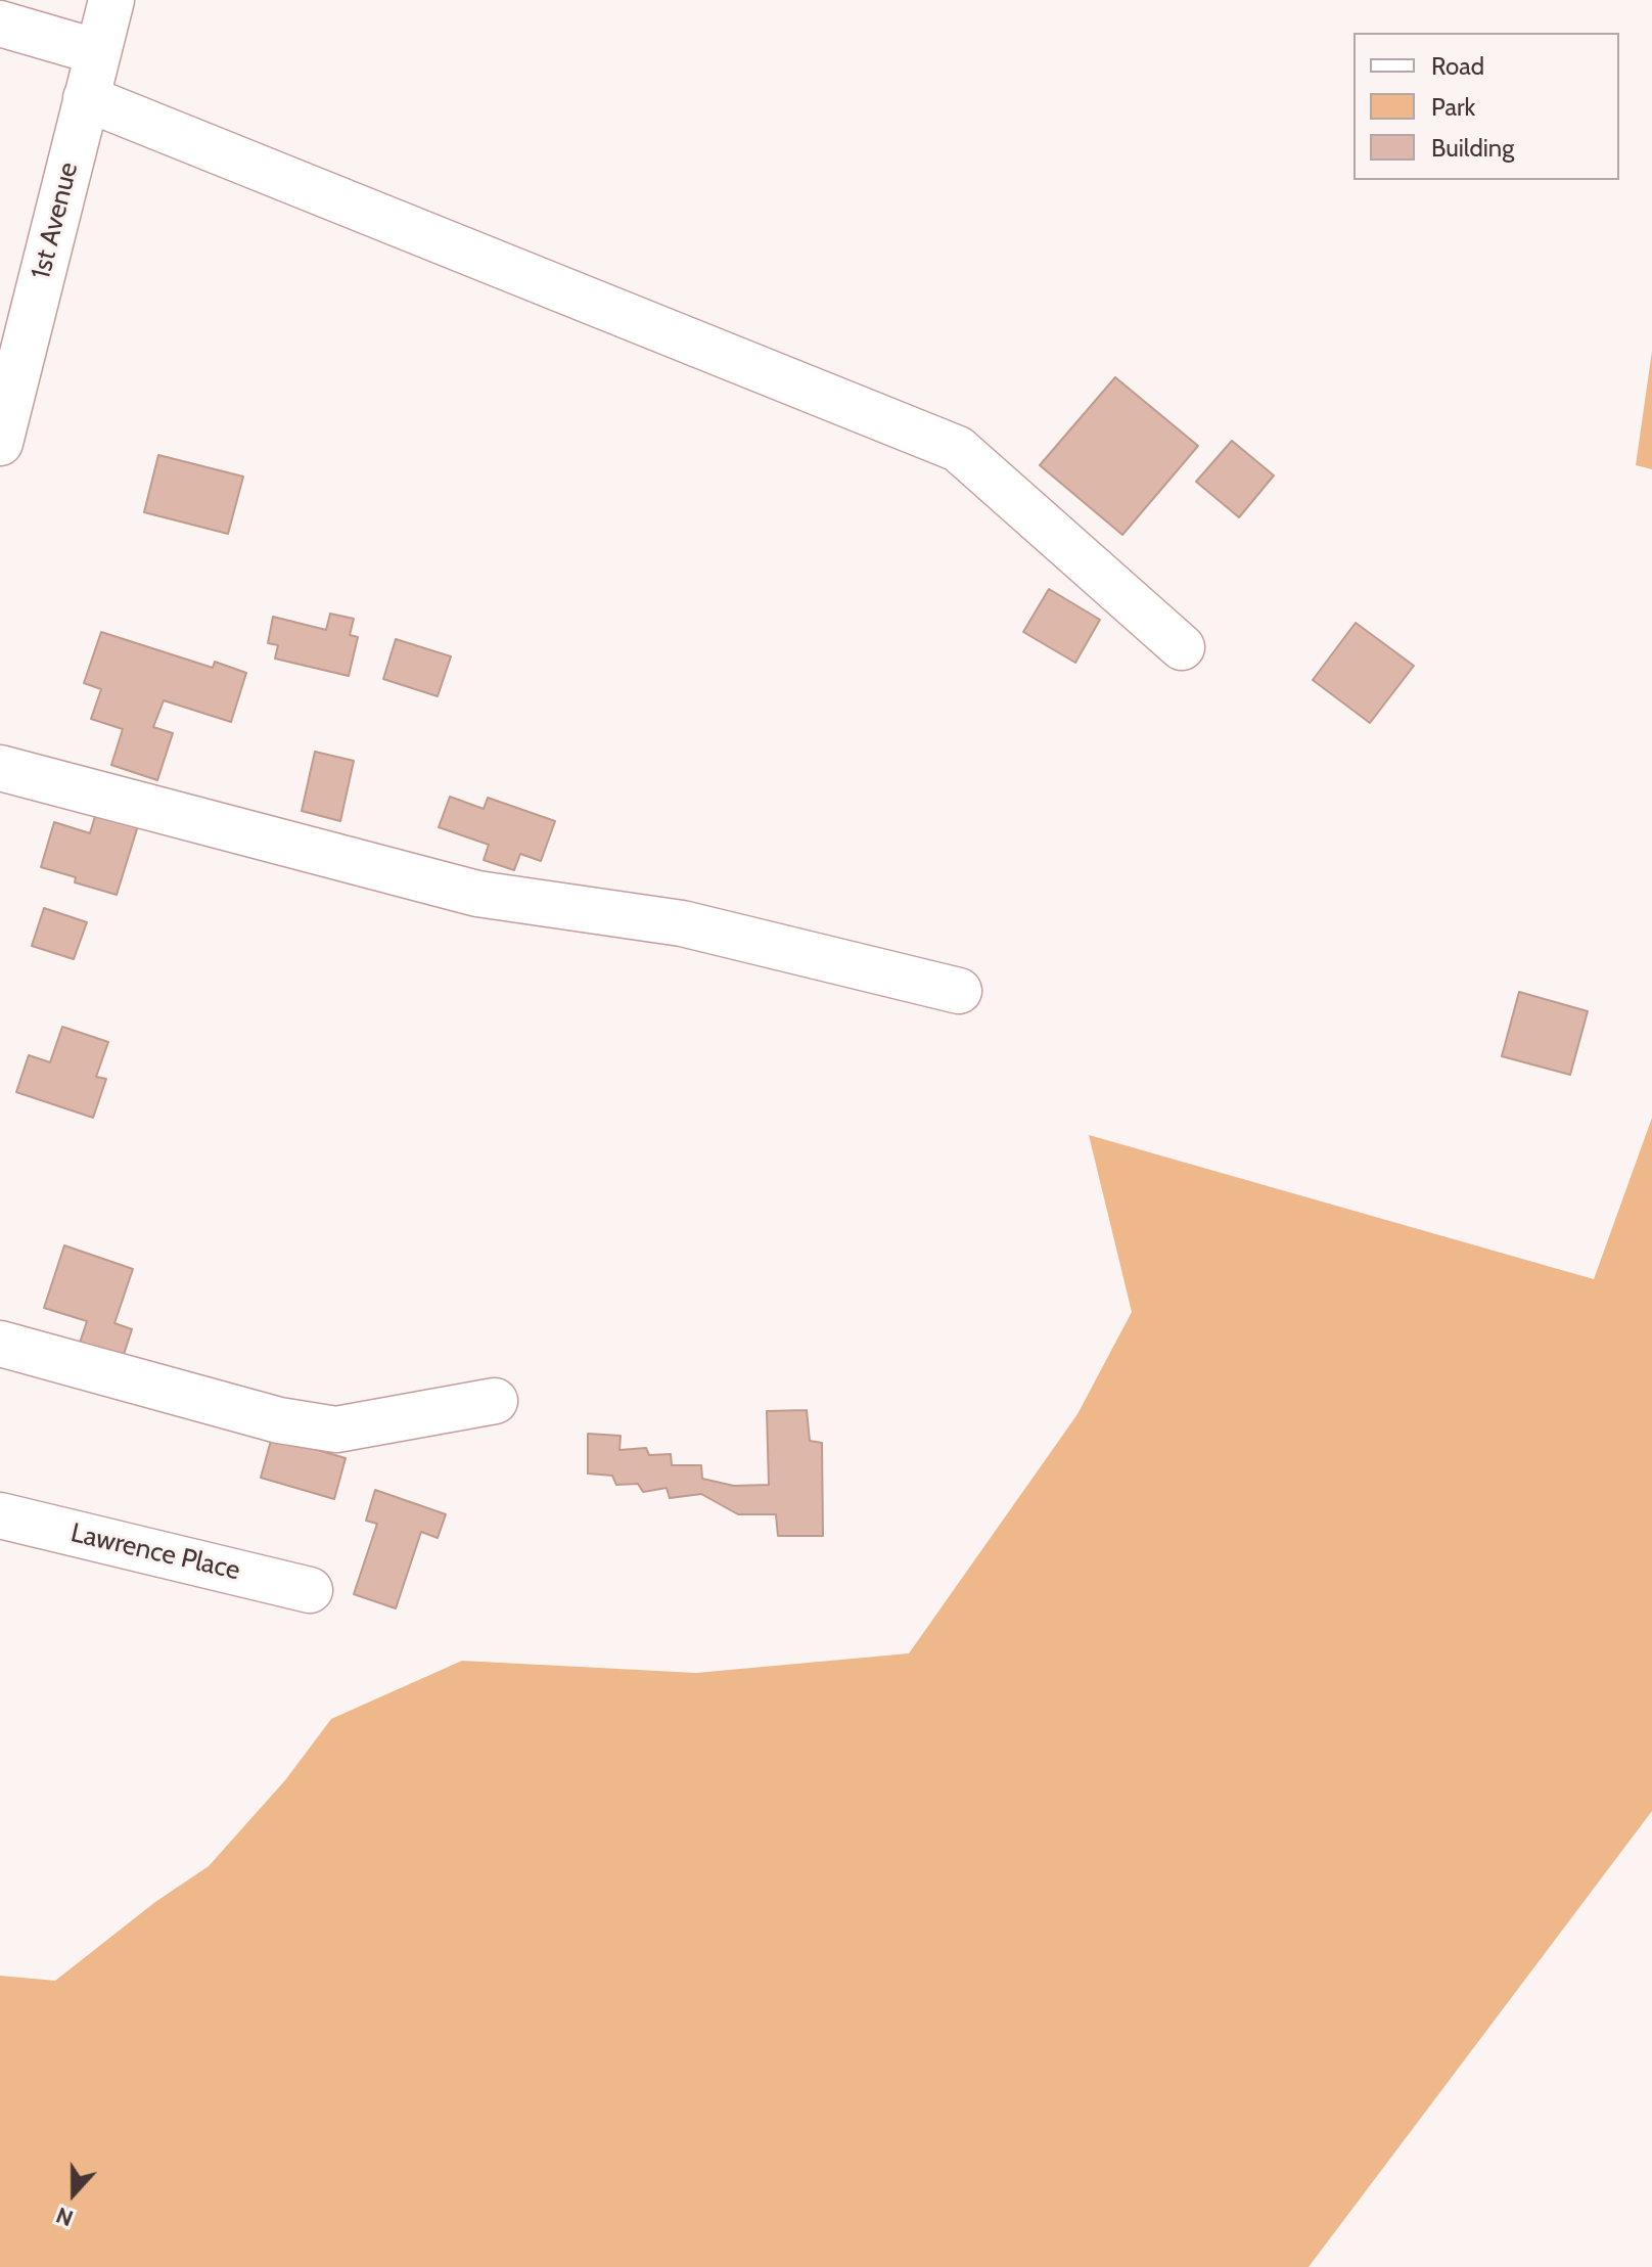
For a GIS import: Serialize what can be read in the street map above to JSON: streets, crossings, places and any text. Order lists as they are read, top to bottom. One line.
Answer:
{"streets":{"street":["1st Avenue","Lawrence Place"]},"legend":["Road","Park","Building"],"north":"bottom"}
